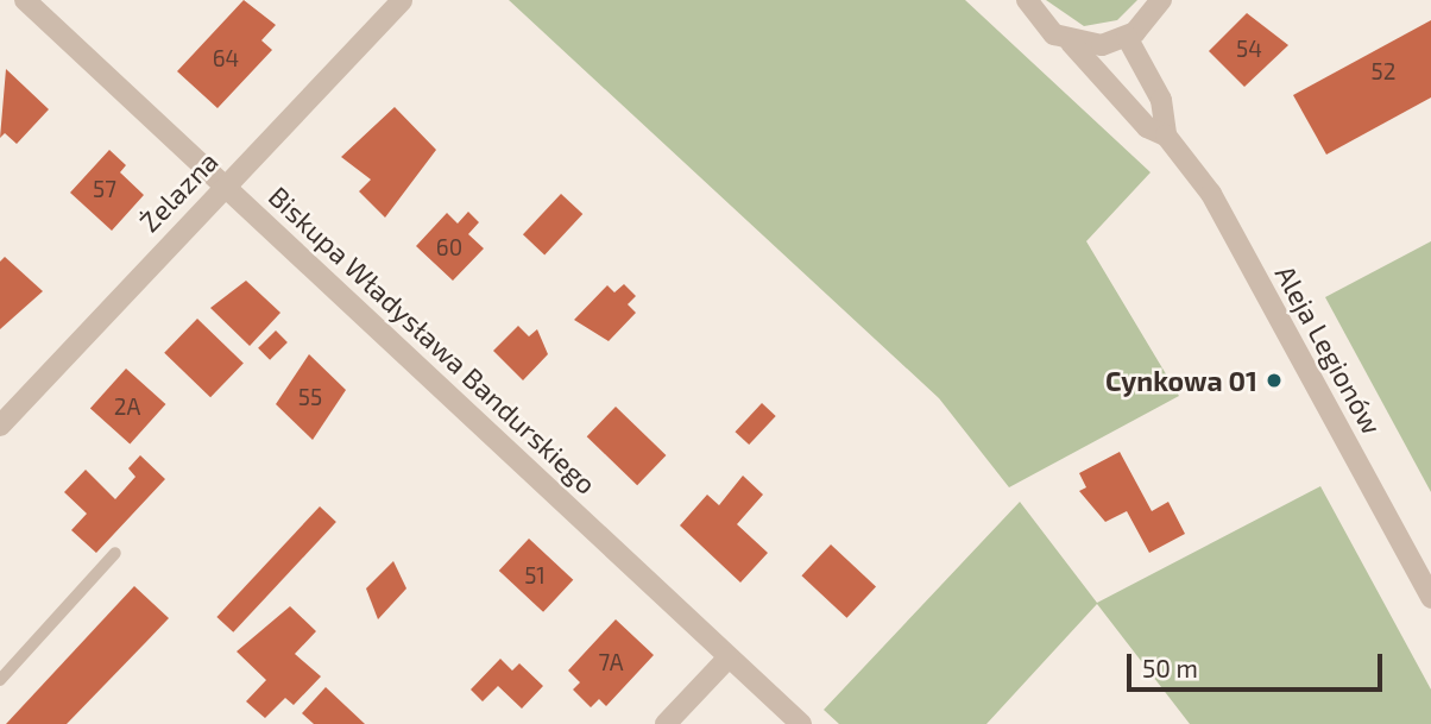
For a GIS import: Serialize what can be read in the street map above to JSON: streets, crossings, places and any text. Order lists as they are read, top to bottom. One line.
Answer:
{"streets":{"street":["Żelazna","Biskupa Władysława Bandurskiego","Aleja Legionów"]},"crossings":[["Żelazna","Biskupa Władysława Bandurskiego"]],"places":["Cynkowa 01"],"house_numbers":["54","64","52","57","60","55","2A","51","7A"],"scale_bar":"50 m"}
